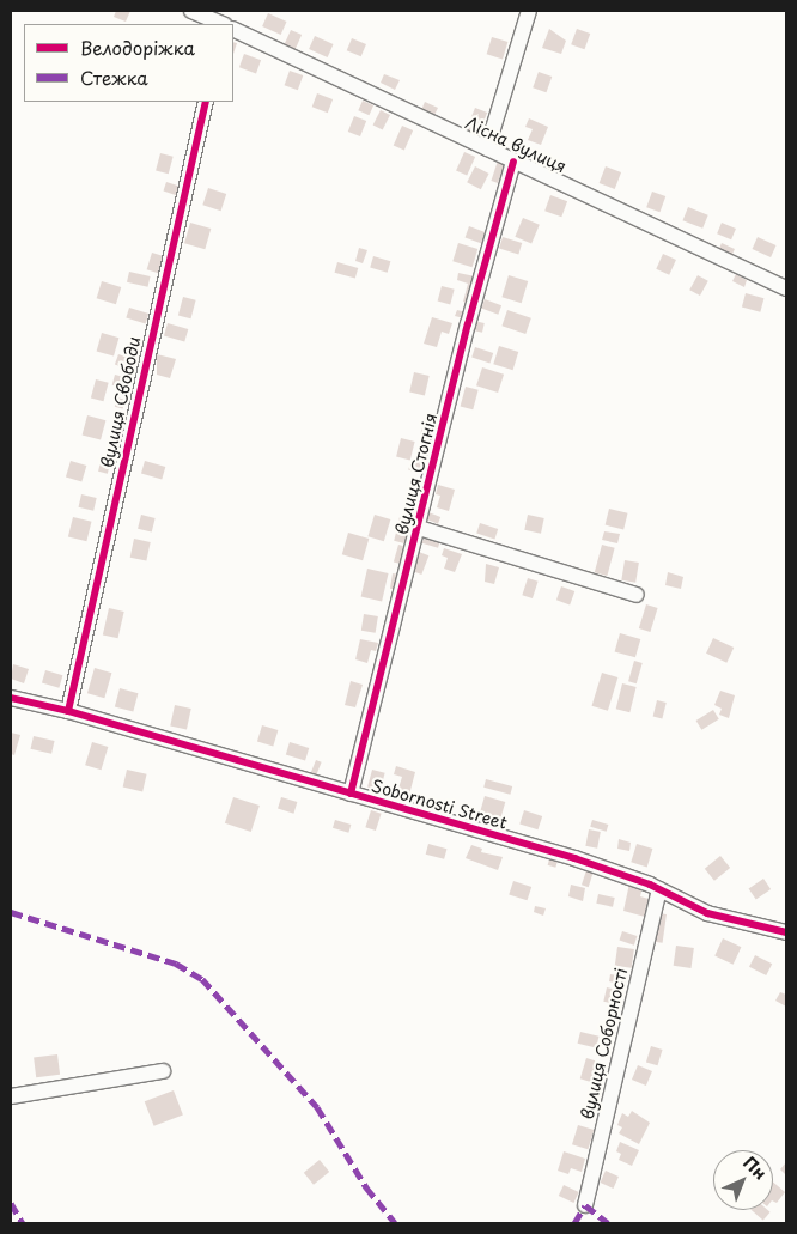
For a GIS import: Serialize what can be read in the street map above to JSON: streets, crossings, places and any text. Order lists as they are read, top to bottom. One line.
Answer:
{"streets":{"street":["Лісна вулиця","вулиця Свободи","вулиця Стогнія","Sobornosti Street","вулиця Соборності"]},"crossings":[["Лісна вулиця","вулиця Стогнія"],["вулиця Свободи","Sobornosti Street"],["вулиця Стогнія","Sobornosti Street"],["Sobornosti Street","вулиця Соборності"]],"legend":["Велодоріжка","Стежка"],"north":"top right"}
